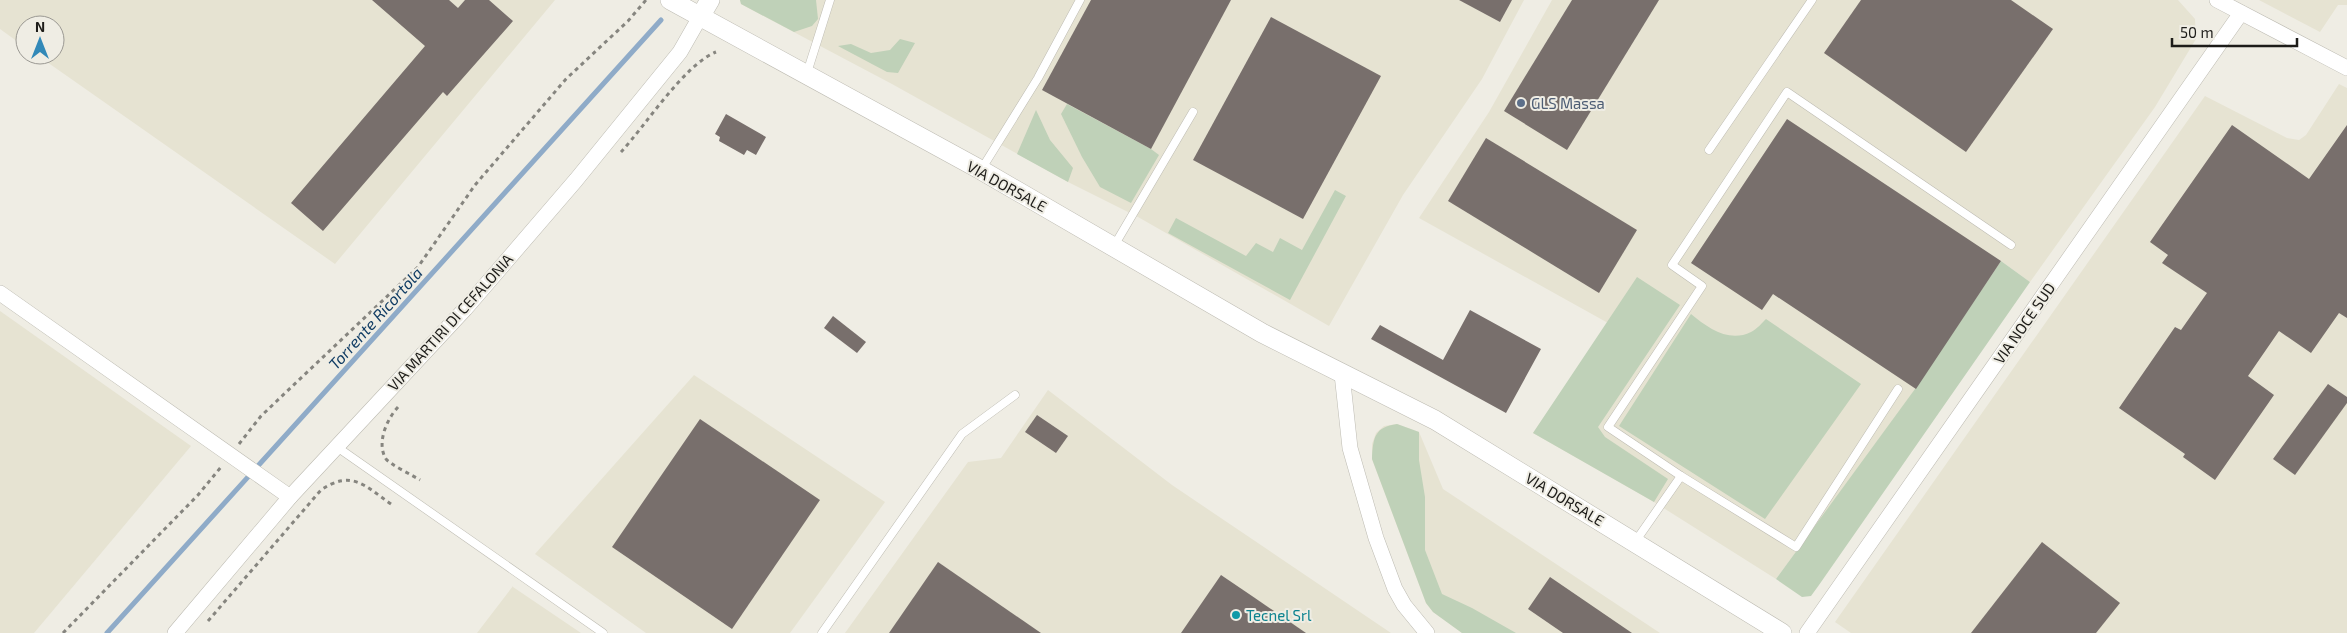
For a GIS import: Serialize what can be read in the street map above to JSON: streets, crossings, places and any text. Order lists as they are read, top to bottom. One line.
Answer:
{"streets":{"street":["VIA DORSALE","VIA MARTIRI DI CEFALONIA","VIA NOCE SUD"]},"crossings":[["VIA DORSALE","VIA MARTIRI DI CEFALONIA"]],"water":["Torrente Ricortola"],"places":["GLS Massa","Tecnel Srl"],"scale_bar":"50 m","north":"top"}
